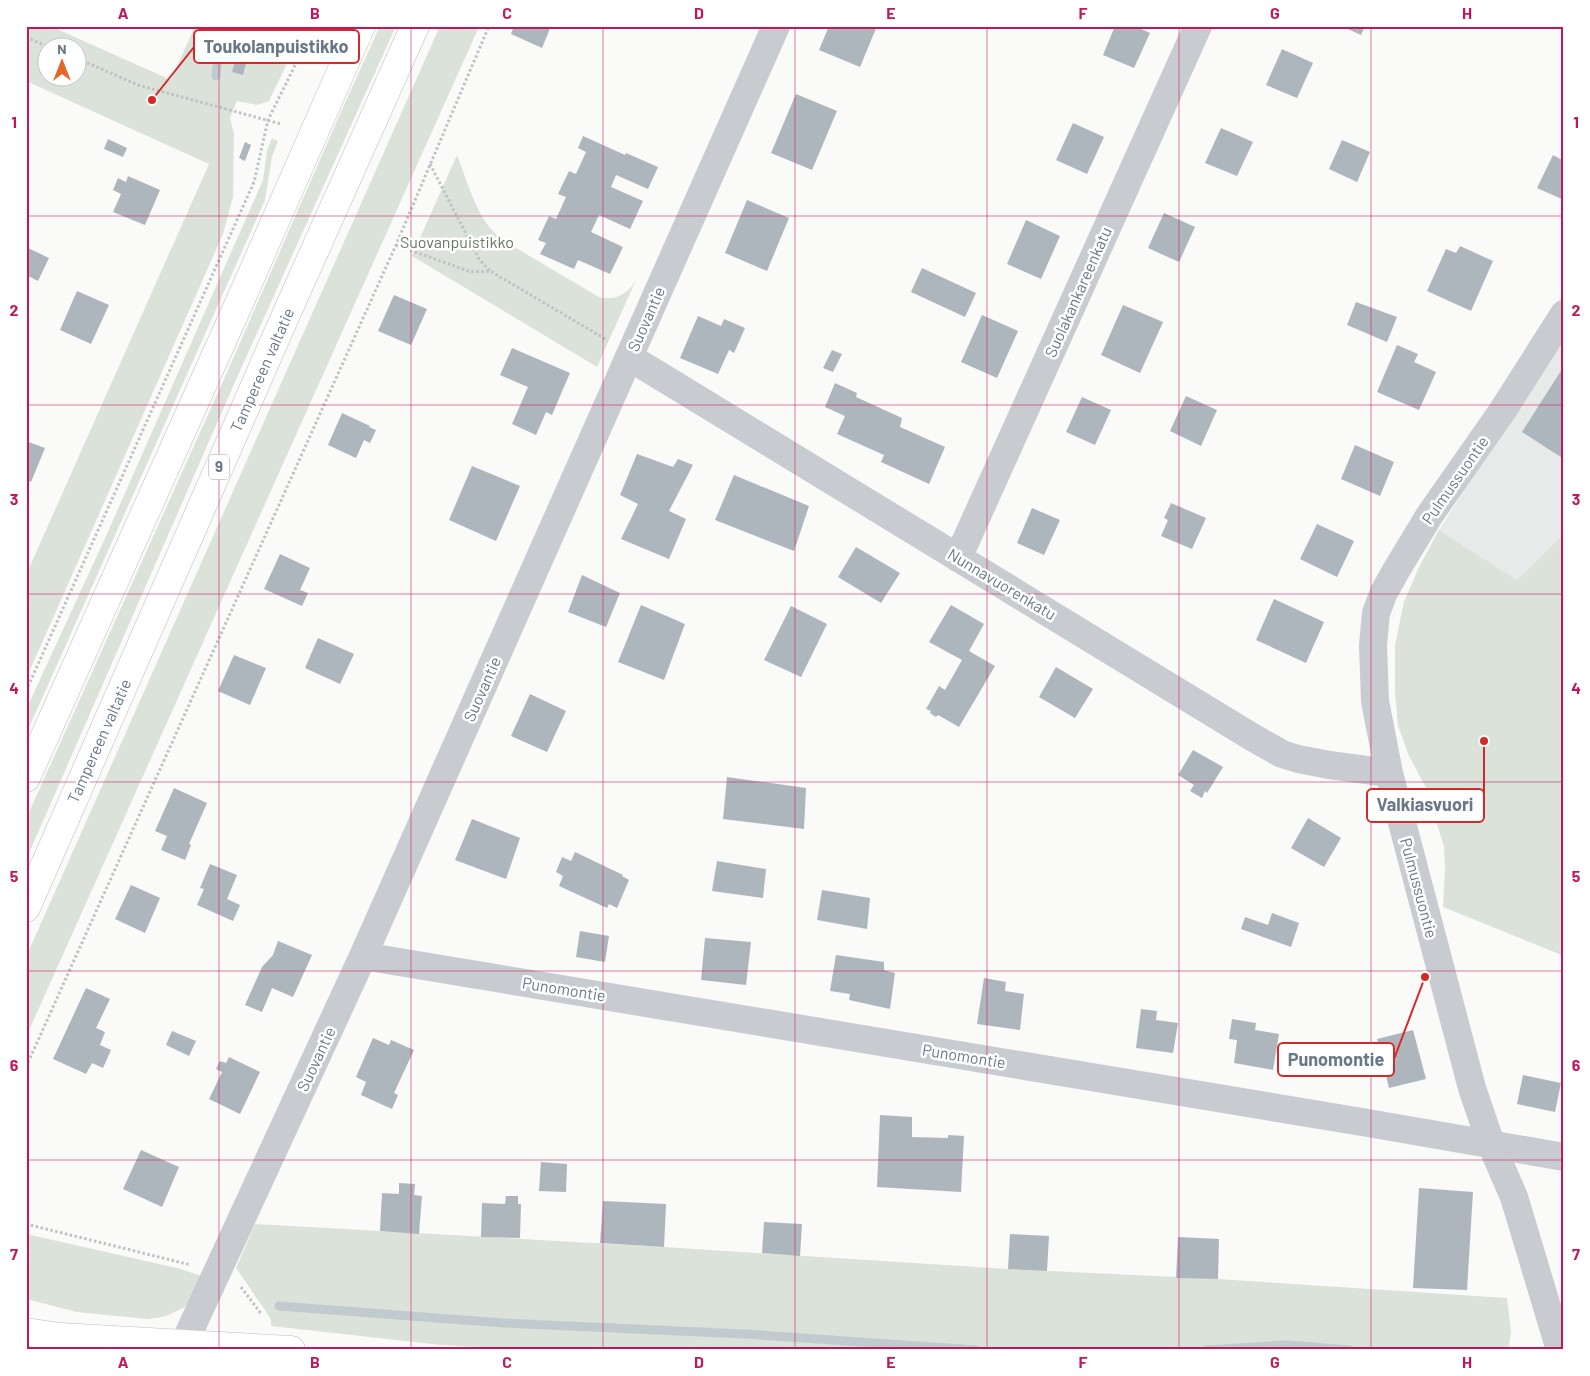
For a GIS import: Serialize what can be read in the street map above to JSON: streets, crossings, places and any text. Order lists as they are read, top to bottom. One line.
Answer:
{"streets":{"main road":["Tampereen valtatie","9"],"street":["Suolakankareenkatu","Suovantie","Pulmussuontie","Nunnavuorenkatu","Punomontie"]},"crossings":[["Suolakankareenkatu","Nunnavuorenkatu"],["Suovantie","Nunnavuorenkatu"],["Suovantie","Punomontie"],["Pulmussuontie","Nunnavuorenkatu"],["Pulmussuontie","Punomontie"]],"parks":["Suovanpuistikko"],"places":["Toukolanpuistikko","Valkiasvuori","Punomontie"],"north":"top","grid":{"columns":["A","B","C","D","E","F","G","H"],"rows":["1","2","3","4","5","6","7"]}}
